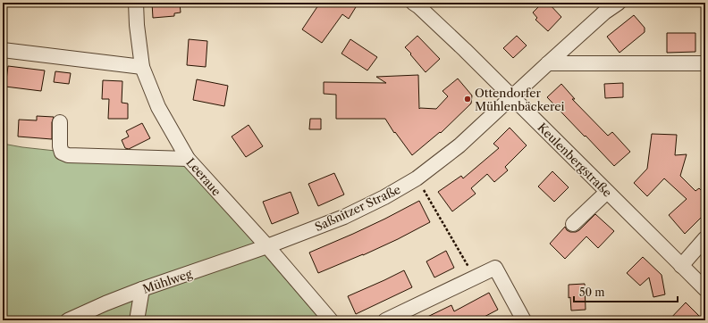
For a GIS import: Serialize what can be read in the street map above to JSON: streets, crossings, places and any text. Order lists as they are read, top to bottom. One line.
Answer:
{"streets":{"street":["Keulenbergstraße","Leeraue","Saßnitzer Straße","Mühlweg"]},"crossings":[["Keulenbergstraße","Saßnitzer Straße"],["Leeraue","Saßnitzer Straße"],["Leeraue","Mühlweg"],["Saßnitzer Straße","Mühlweg"]],"places":["Ottendorfer Mühlenbäckerei"],"scale_bar":"50 m"}
